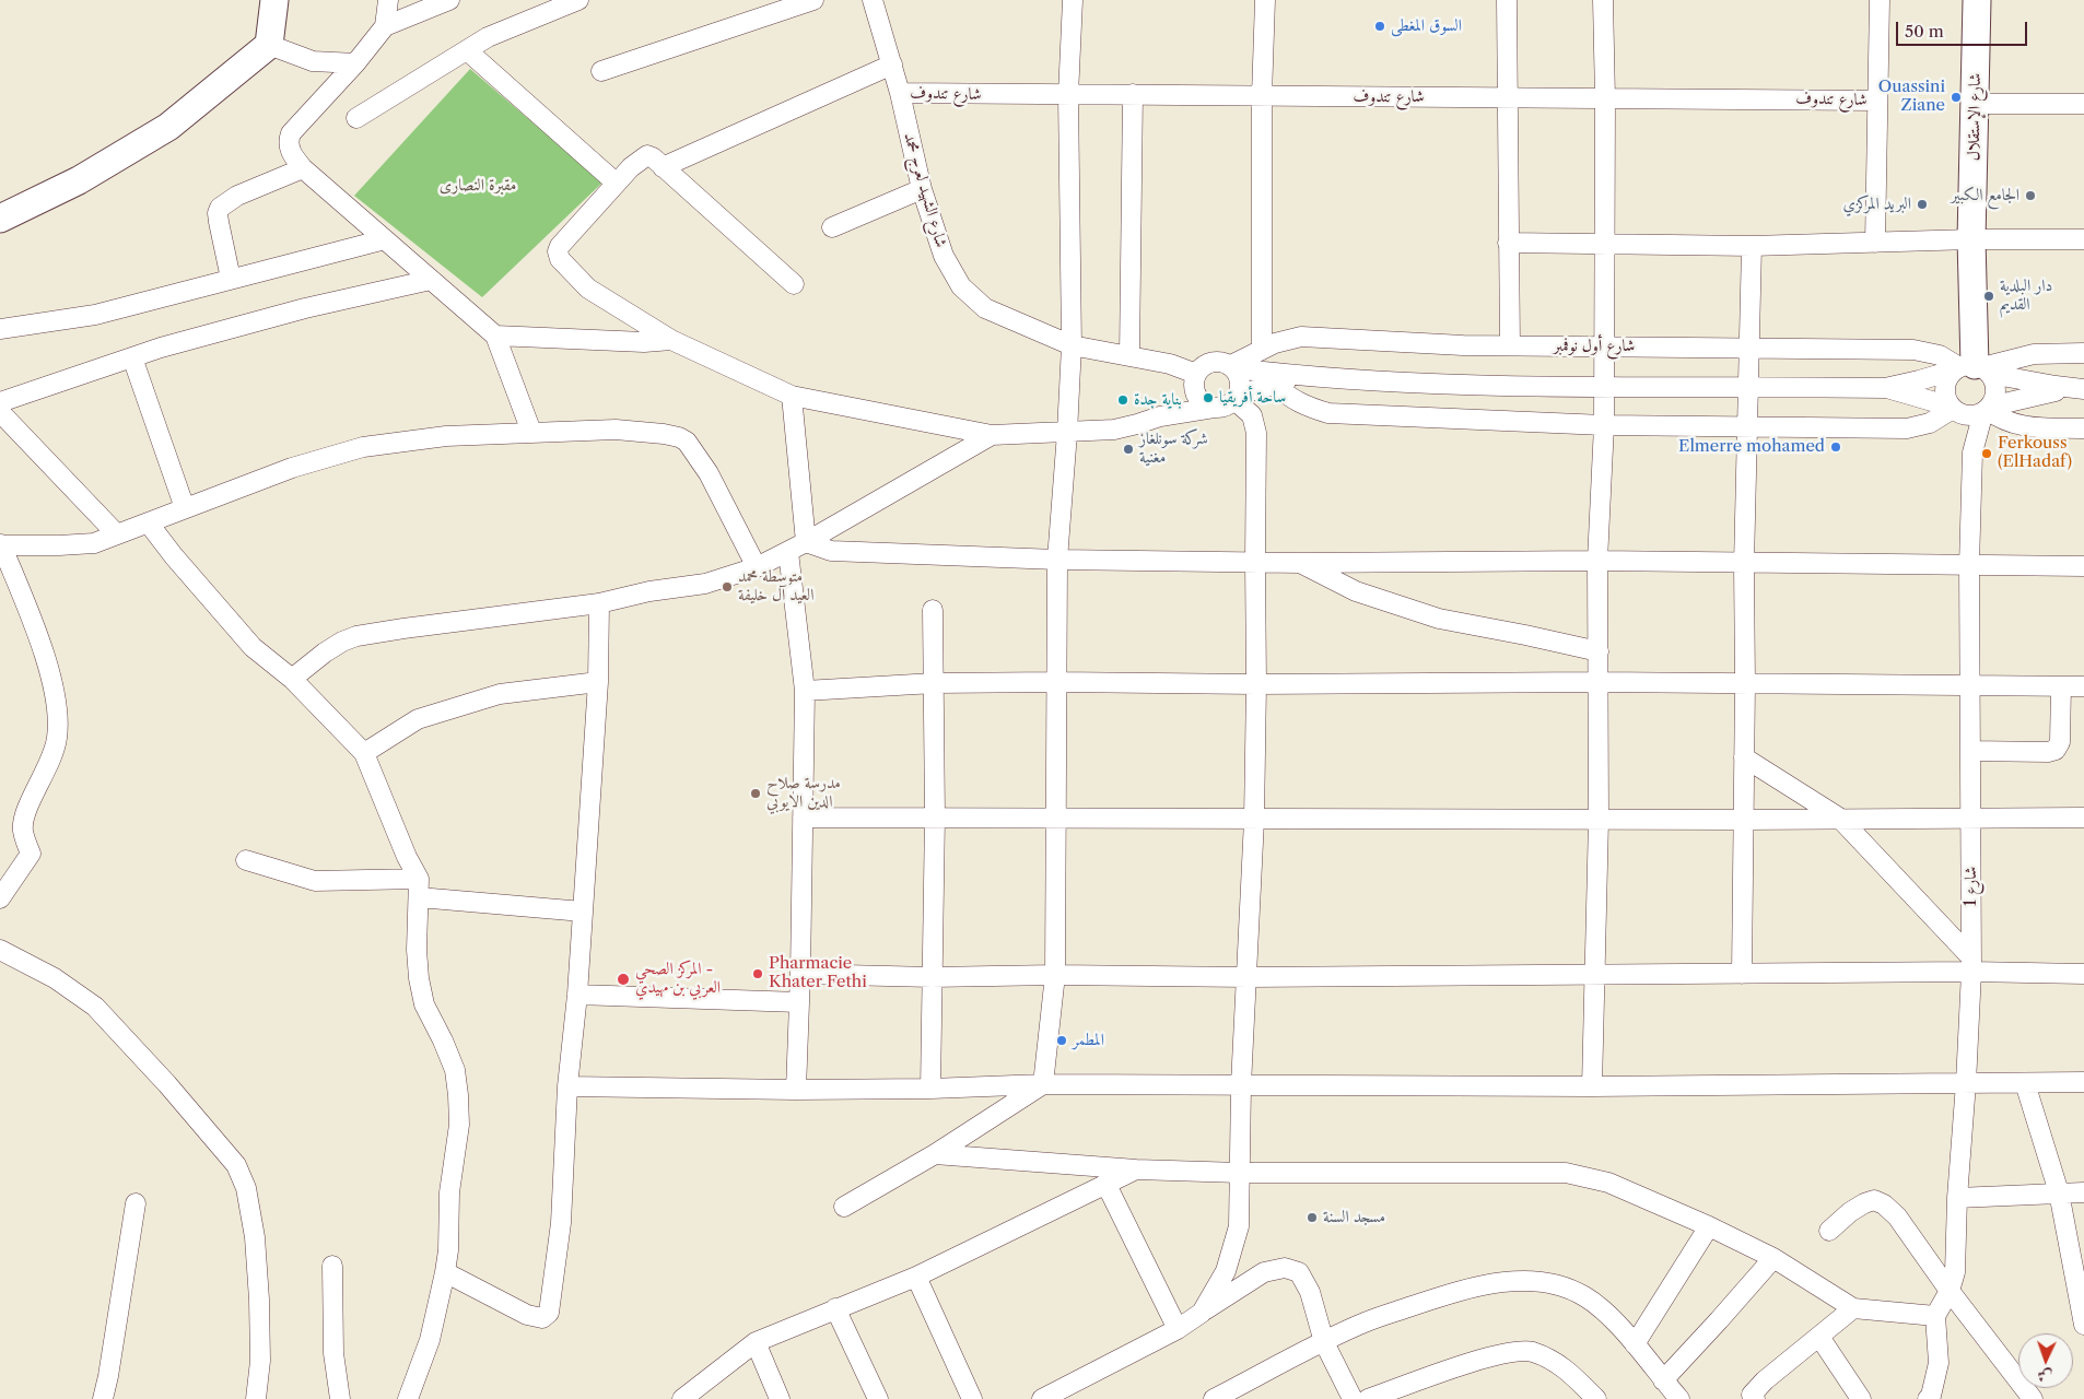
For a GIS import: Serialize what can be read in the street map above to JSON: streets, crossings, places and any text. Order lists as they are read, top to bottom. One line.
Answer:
{"streets":{"street":["شارع تندوف","شارع الإستقلال","شارع الشهيد لعرج محمد","شارع أول نوفمبر","شارع 1"]},"crossings":[["شارع تندوف","شارع الشهيد لعرج محمد"],["شارع الإستقلال","شارع أول نوفمبر"],["شارع الإستقلال","شارع 1"],["شارع الشهيد لعرج محمد","شارع أول نوفمبر"],["شارع أول نوفمبر","شارع 1"]],"parks":["مقبرة النصارى"],"places":["السوق المغطى","Ouassini Ziane","الجامع الكبير","البريد المركزي","دار البلدية القديم","ساحة أفريقيا","بناية جدة","Elmerre mohamed","شركة سونلغاز مغنية","Ferkouss (ElHadaf)","متوسطة محمد العيد آل خليفة","مدرسة صلاح الدين الايوبي","Pharmacie Khater Fethi","المركز الصحي - العربي بن مهيدي","المطمر","مسجد السنة"],"scale_bar":"50 m","north":"bottom"}
